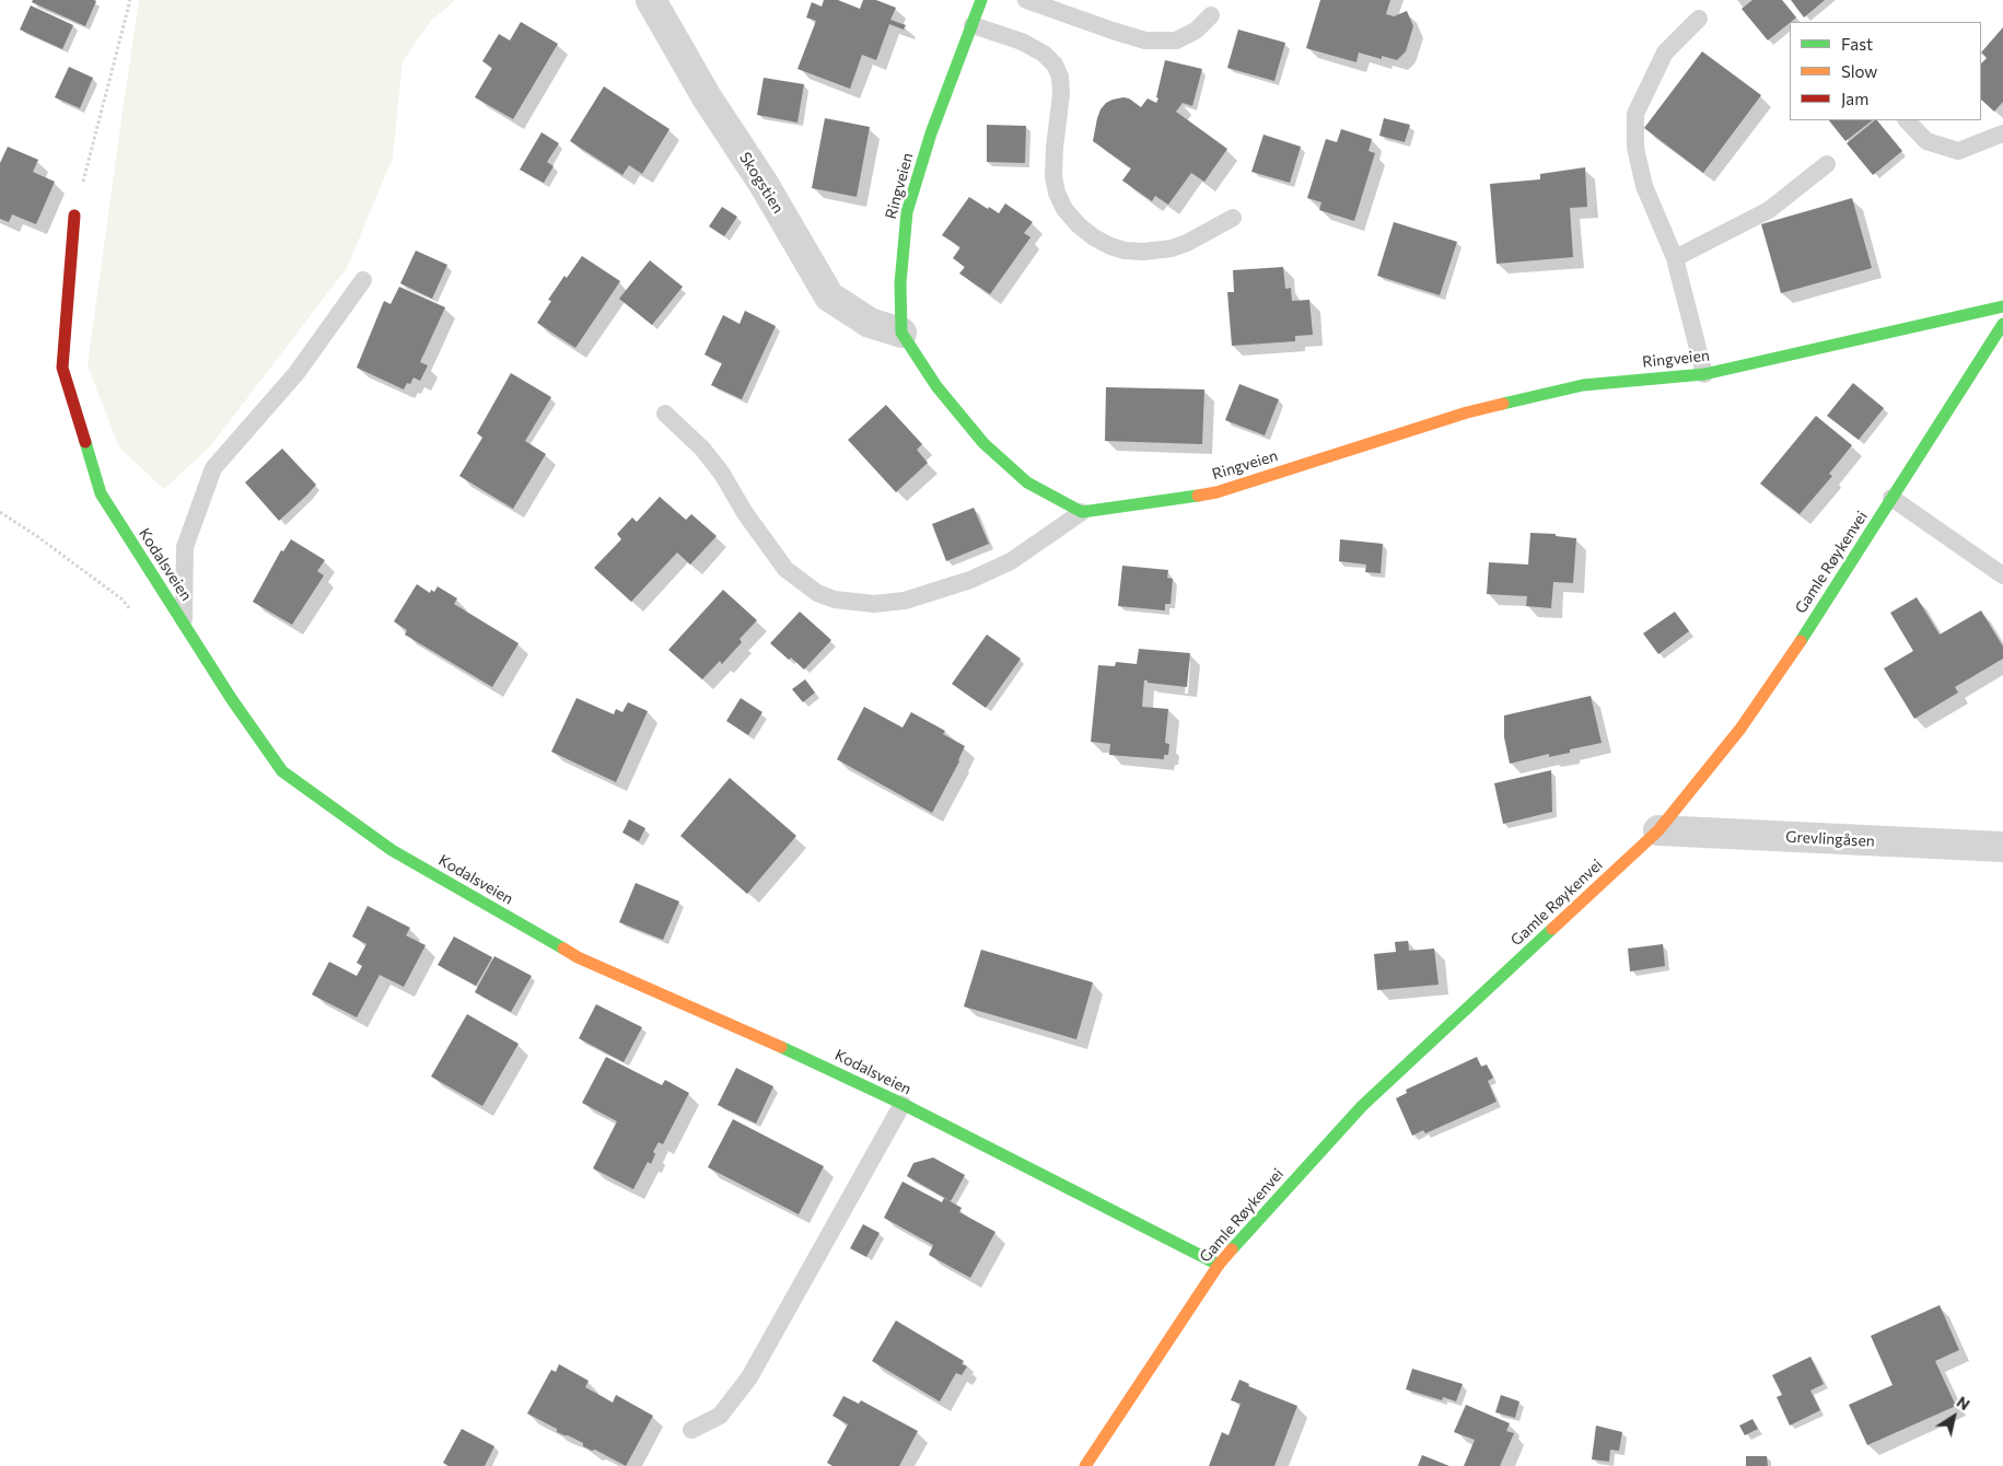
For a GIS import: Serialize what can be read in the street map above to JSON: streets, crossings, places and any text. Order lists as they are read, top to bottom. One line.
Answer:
{"streets":{"street":["Skogstien","Ringveien","Gamle Røykenvei","Kodalsveien","Grevlingåsen"]},"crossings":[["Skogstien","Ringveien"],["Gamle Røykenvei","Kodalsveien"],["Gamle Røykenvei","Grevlingåsen"]],"legend":["Fast","Slow","Jam"],"north":"top right"}
